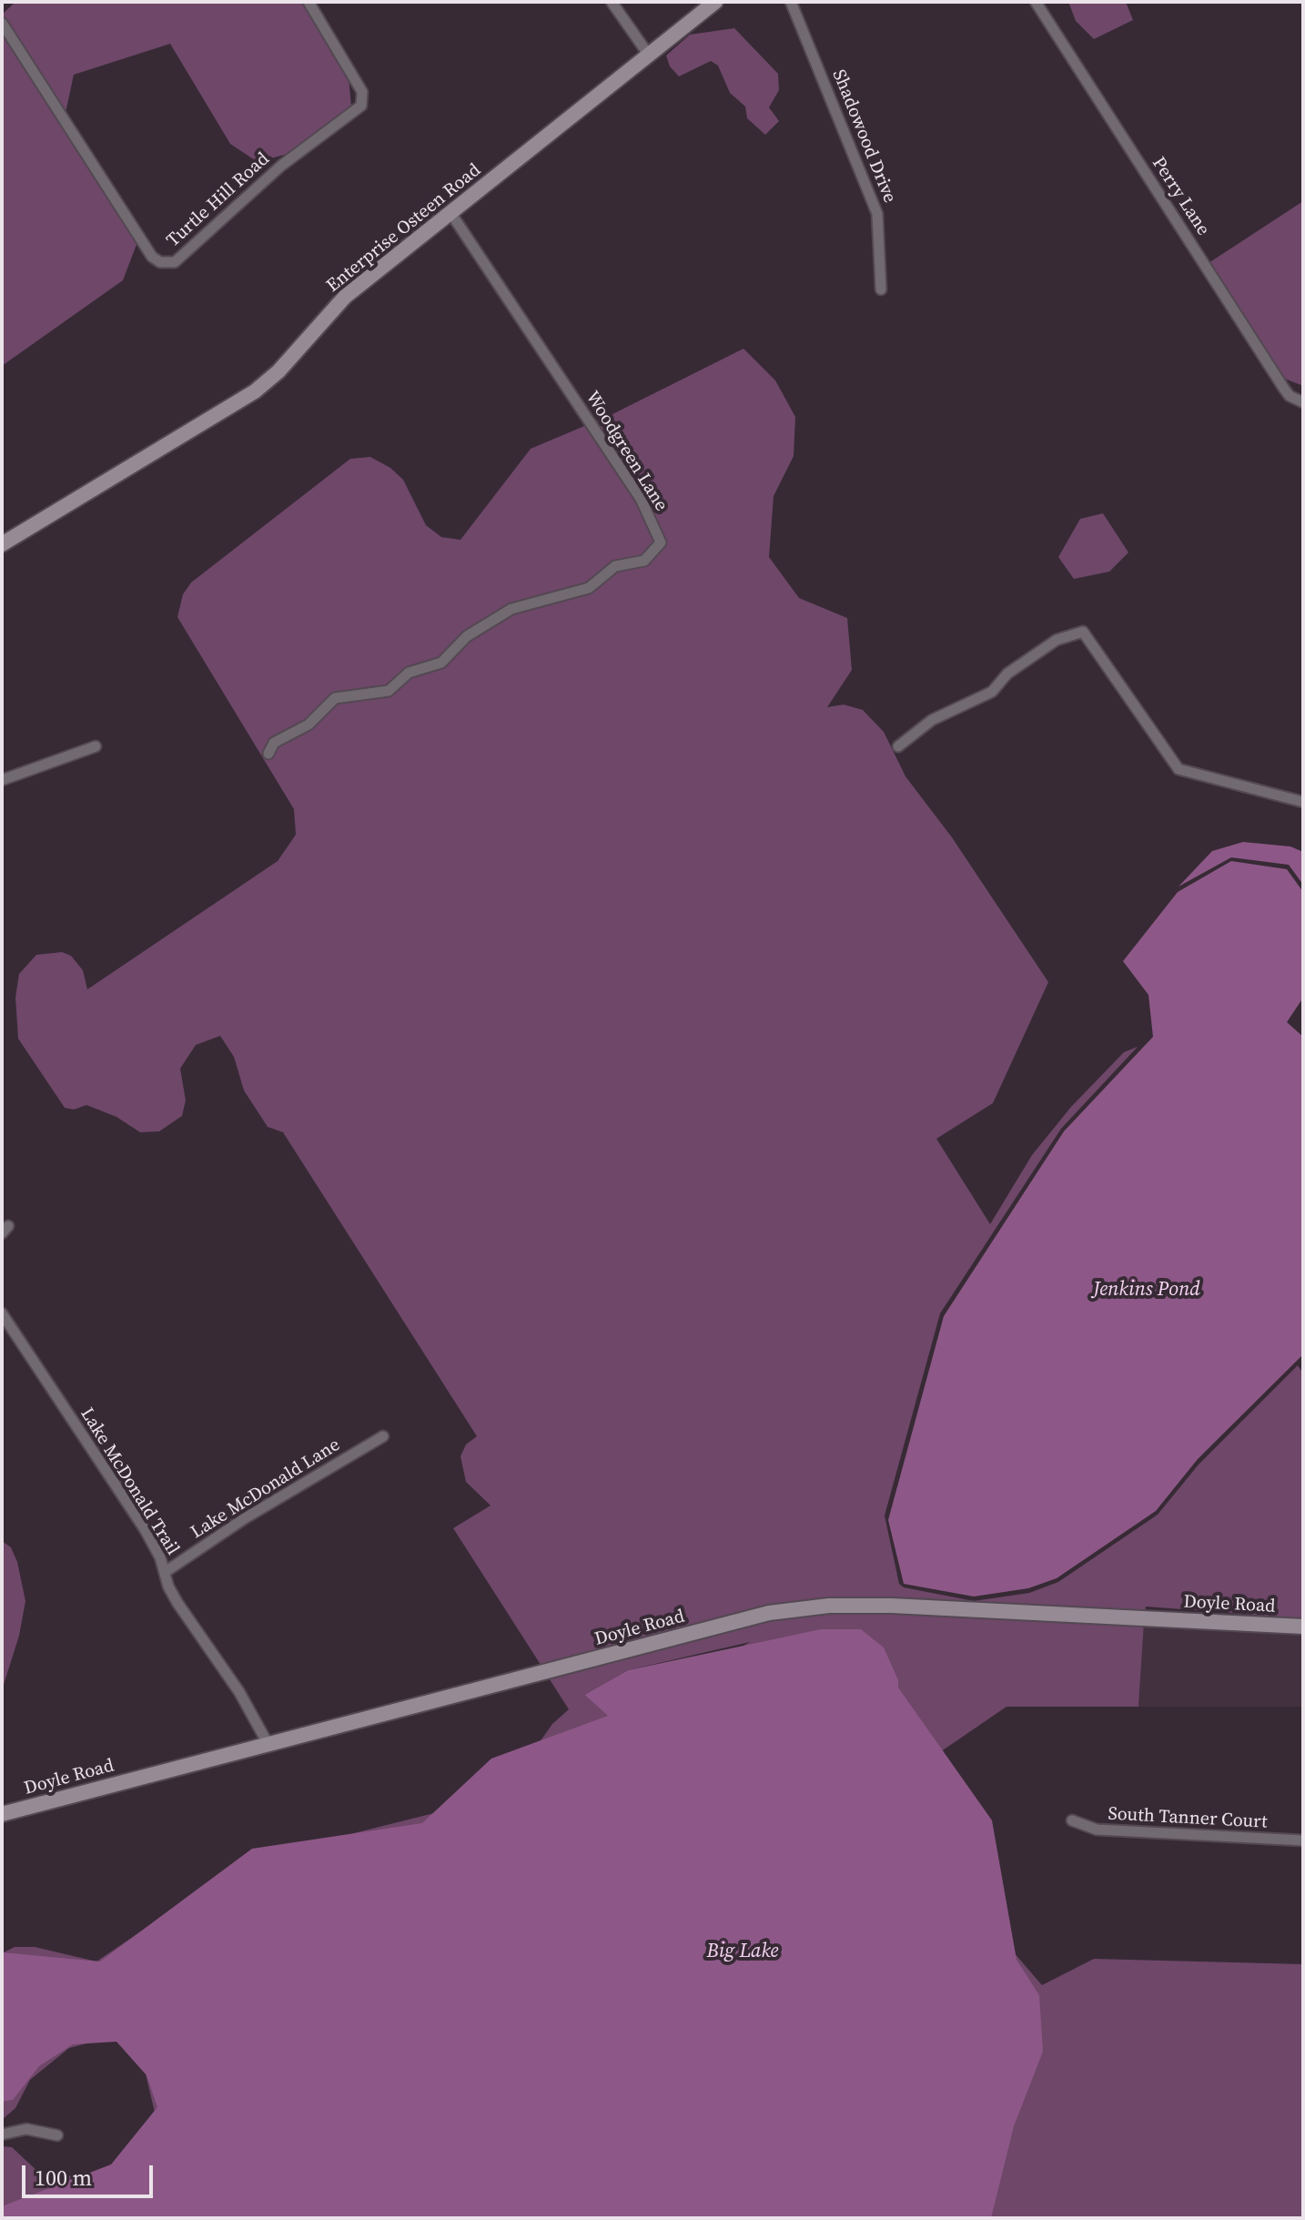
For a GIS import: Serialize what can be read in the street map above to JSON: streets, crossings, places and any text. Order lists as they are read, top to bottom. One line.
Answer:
{"streets":{"main road":["Enterprise Osteen Road","Doyle Road"],"street":["Shadowood Drive","Perry Lane","Turtle Hill Road","Woodgreen Lane","Lake McDonald Trail","Lake McDonald Lane","South Tanner Court"]},"crossings":[["Enterprise Osteen Road","Woodgreen Lane"],["Lake McDonald Trail","Lake McDonald Lane"],["Lake McDonald Trail","Doyle Road"]],"water":["Jenkins Pond","Big Lake"],"scale_bar":"100 m"}
